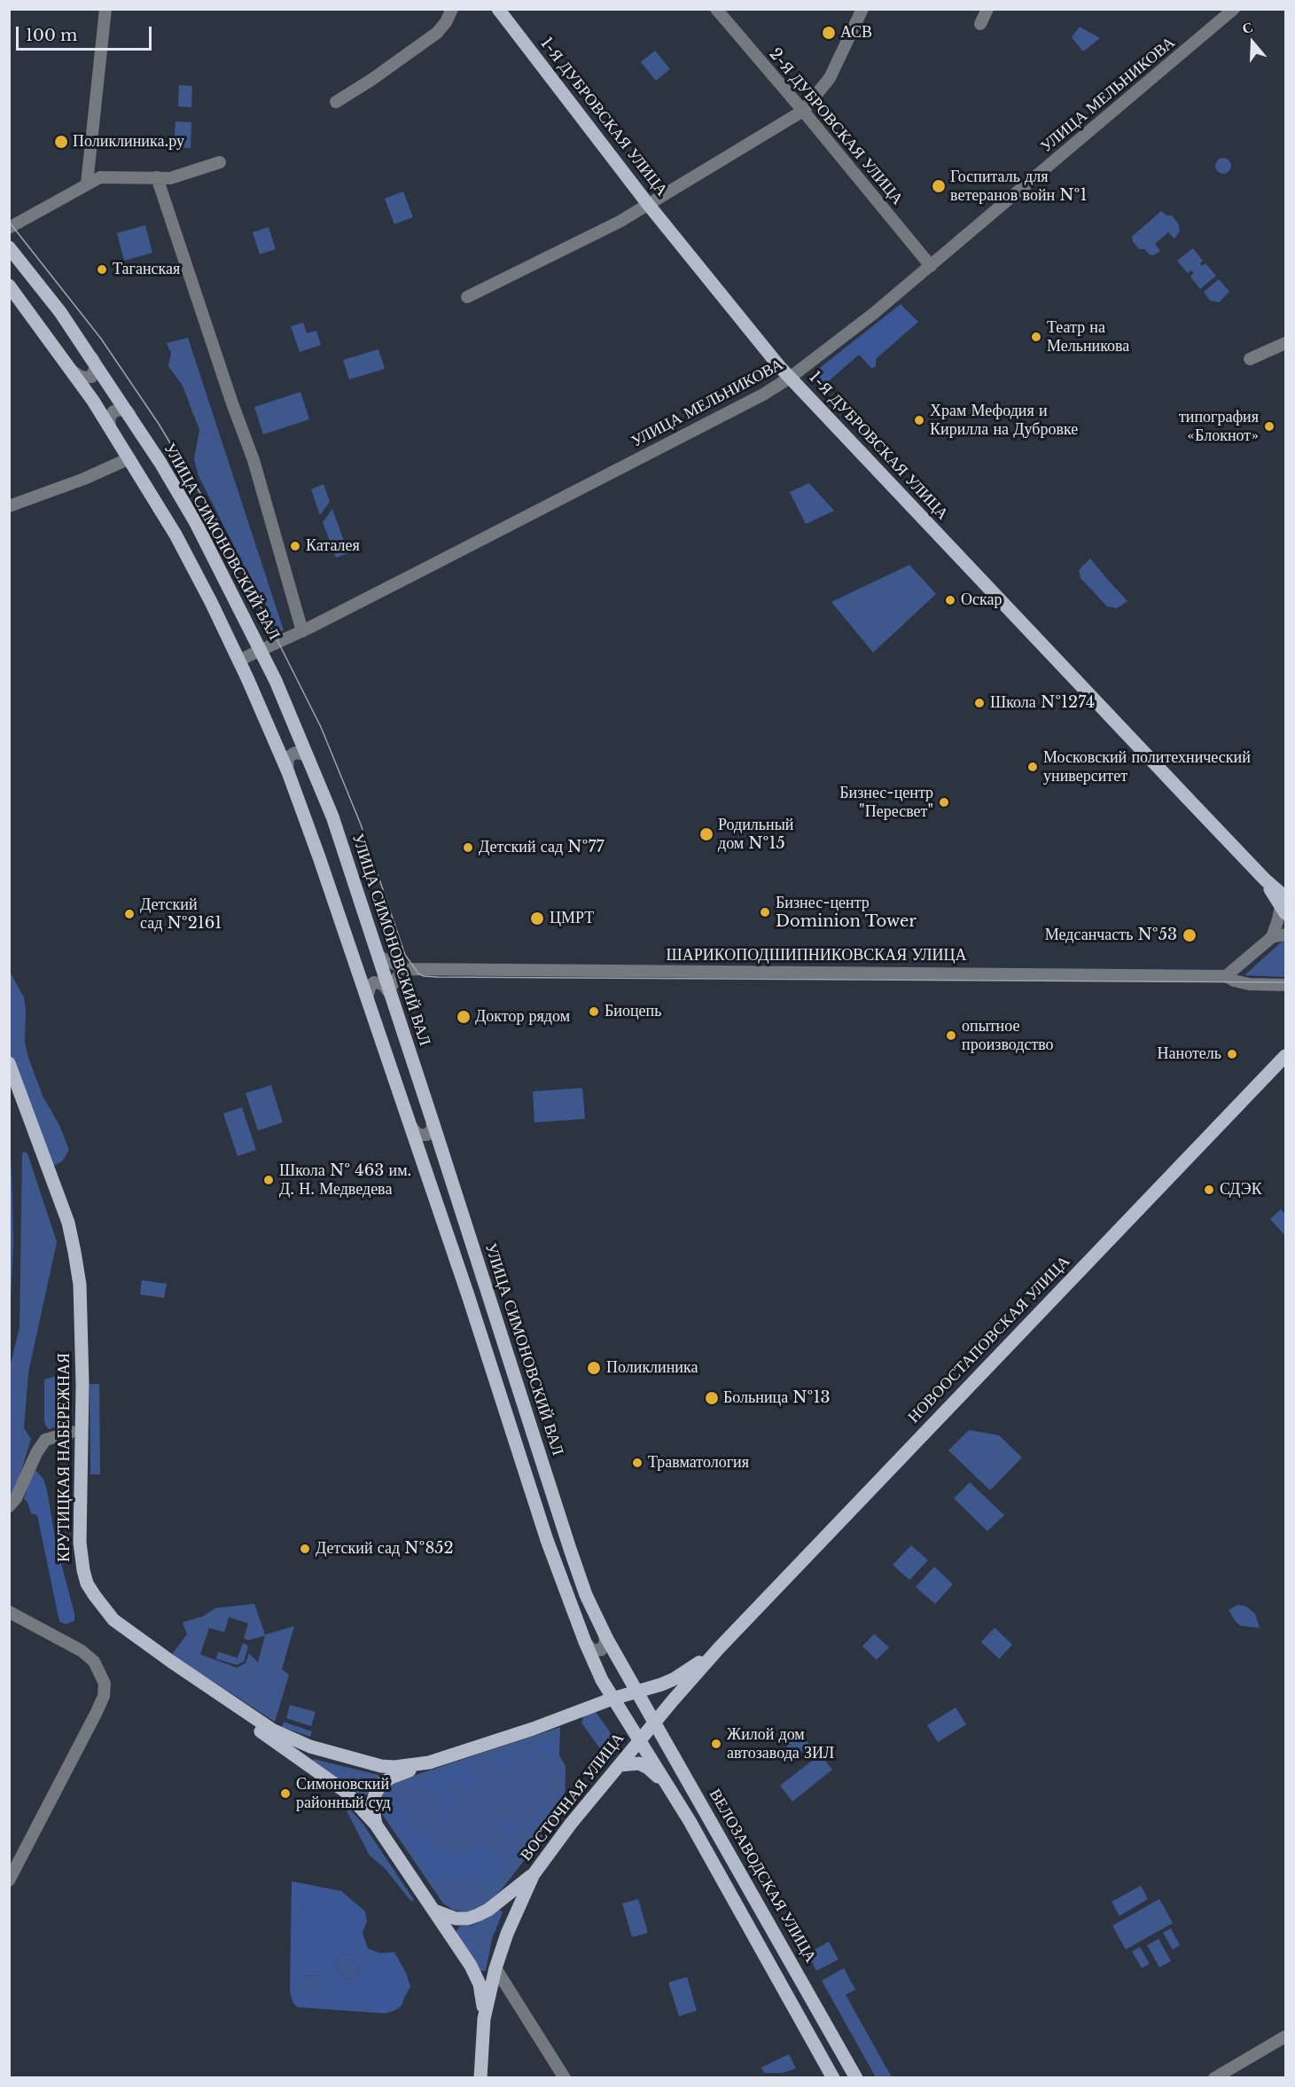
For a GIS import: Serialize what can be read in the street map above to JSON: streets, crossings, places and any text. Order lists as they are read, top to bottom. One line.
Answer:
{"streets":{"main road":["1-Я ДУБРОВСКАЯ УЛИЦА","УЛИЦА СИМОНОВСКИЙ ВАЛ","НОВООСТАПОВСКАЯ УЛИЦА","КРУТИЦКАЯ НАБЕРЕЖНАЯ","ВОСТОЧНАЯ УЛИЦА","ВЕЛОЗАВОДСКАЯ УЛИЦА"],"street":["УЛИЦА МЕЛЬНИКОВА","2-Я ДУБРОВСКАЯ УЛИЦА","ШАРИКОПОДШИПНИКОВСКАЯ УЛИЦА"]},"crossings":[["УЛИЦА МЕЛЬНИКОВА","1-Я ДУБРОВСКАЯ УЛИЦА"],["УЛИЦА МЕЛЬНИКОВА","2-Я ДУБРОВСКАЯ УЛИЦА"],["УЛИЦА МЕЛЬНИКОВА","УЛИЦА СИМОНОВСКИЙ ВАЛ"],["УЛИЦА СИМОНОВСКИЙ ВАЛ","НОВООСТАПОВСКАЯ УЛИЦА"],["УЛИЦА СИМОНОВСКИЙ ВАЛ","ВЕЛОЗАВОДСКАЯ УЛИЦА"],["НОВООСТАПОВСКАЯ УЛИЦА","КРУТИЦКАЯ НАБЕРЕЖНАЯ"],["НОВООСТАПОВСКАЯ УЛИЦА","ВОСТОЧНАЯ УЛИЦА"],["НОВООСТАПОВСКАЯ УЛИЦА","ВЕЛОЗАВОДСКАЯ УЛИЦА"],["КРУТИЦКАЯ НАБЕРЕЖНАЯ","ВОСТОЧНАЯ УЛИЦА"],["ВОСТОЧНАЯ УЛИЦА","ВЕЛОЗАВОДСКАЯ УЛИЦА"]],"places":["АСВ","Поликлиника.ру","Госпиталь для ветеранов войн №1","Таганская","Театр на Мельникова","Храм Мефодия и Кирилла на Дубровке","типография «Блокнот»","Каталея","Оскар","Школа №1274","Московский политехнический университет","Бизнес-центр \"Пересвет\"","Родильный дом №15","Детский сад №77","Бизнес-центр Dominion Tower","Детский сад №2161","ЦМРТ","Медсанчасть №53","Биоцепь","Доктор рядом","опытное производство","Нанотель","Школа № 463 им. Д. Н. Медведева","СДЭК","Поликлиника","Больница №13","Травматология","Детский сад №852","Жилой дом автозавода ЗИЛ","Симоновский районный суд"],"scale_bar":"100 m","north":"top"}
